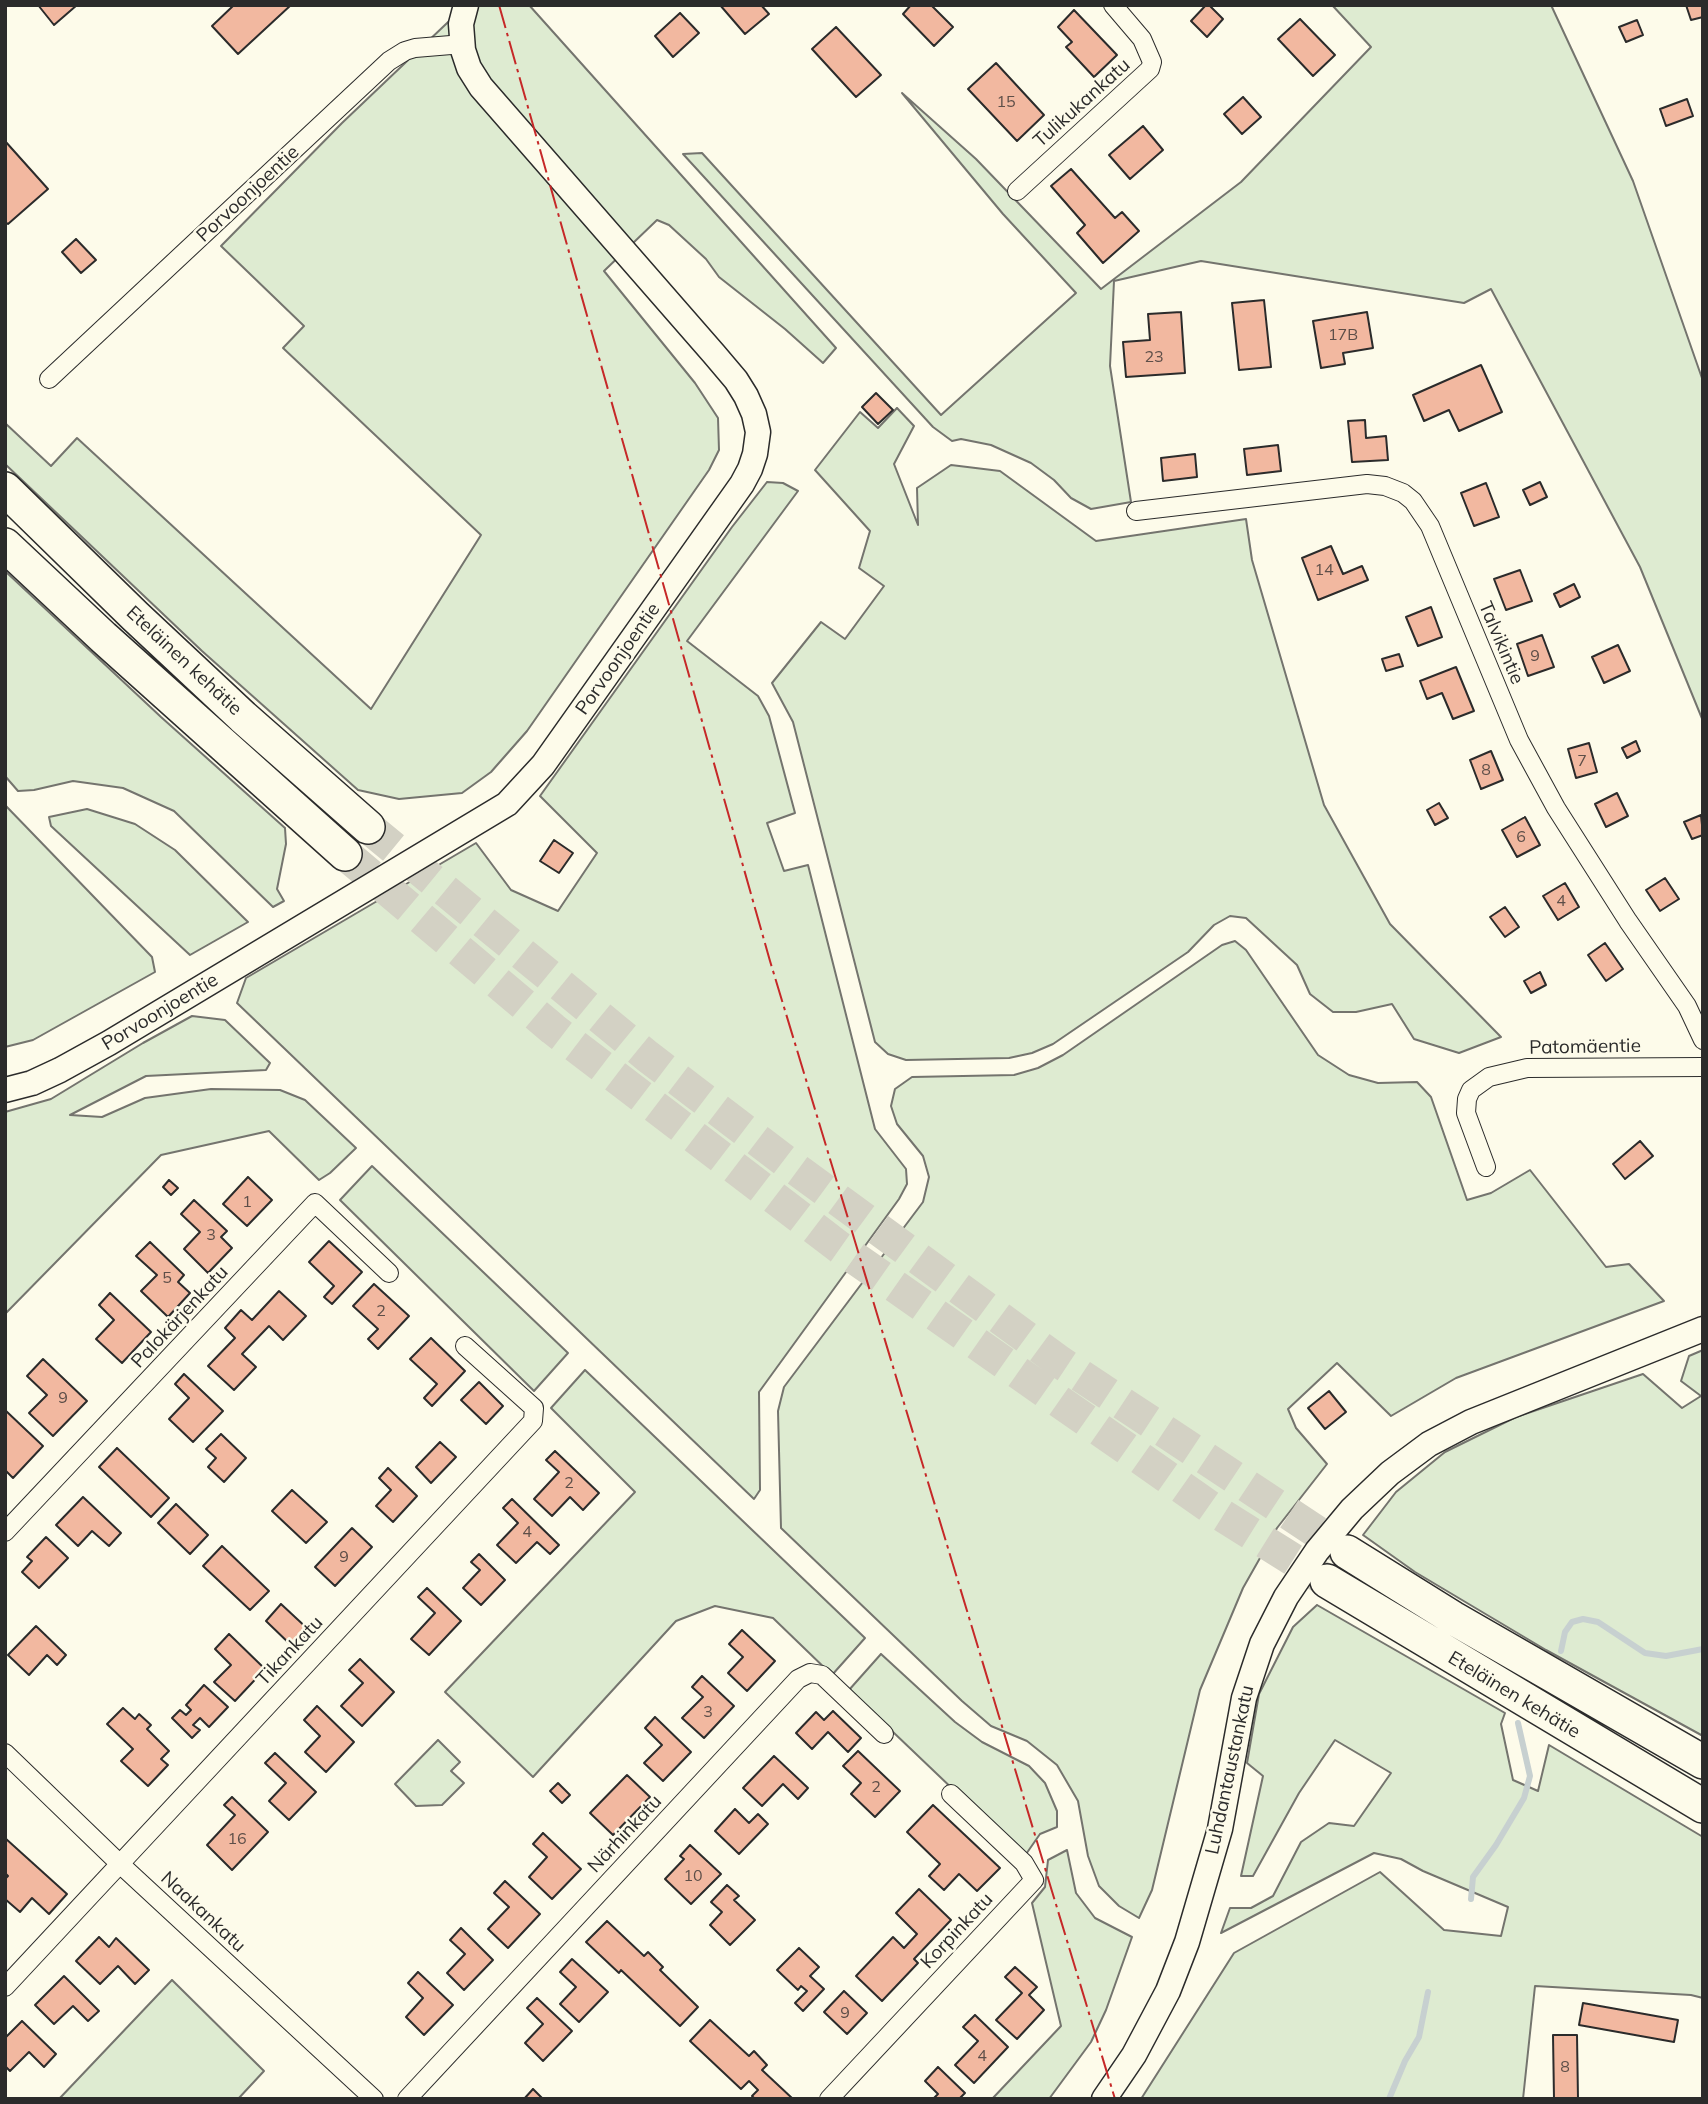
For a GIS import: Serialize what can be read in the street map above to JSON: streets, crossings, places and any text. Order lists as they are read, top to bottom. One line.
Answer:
{"streets":{"highway":["Eteläinen kehätie"],"street":["Tulikukankatu","Porvoonjoentie","Talvikintie","Patomäentie","Palokärjenkatu","Tikankatu","Luhdantaustankatu","Närhinkatu","Naakankatu","Korpinkatu"]},"crossings":[["Tikankatu","Naakankatu"]],"house_numbers":["15","17B","23","14","9","7","8","6","4","1","3","5","2","9","2","4","9","3","2","16","10","9","4","8"]}
